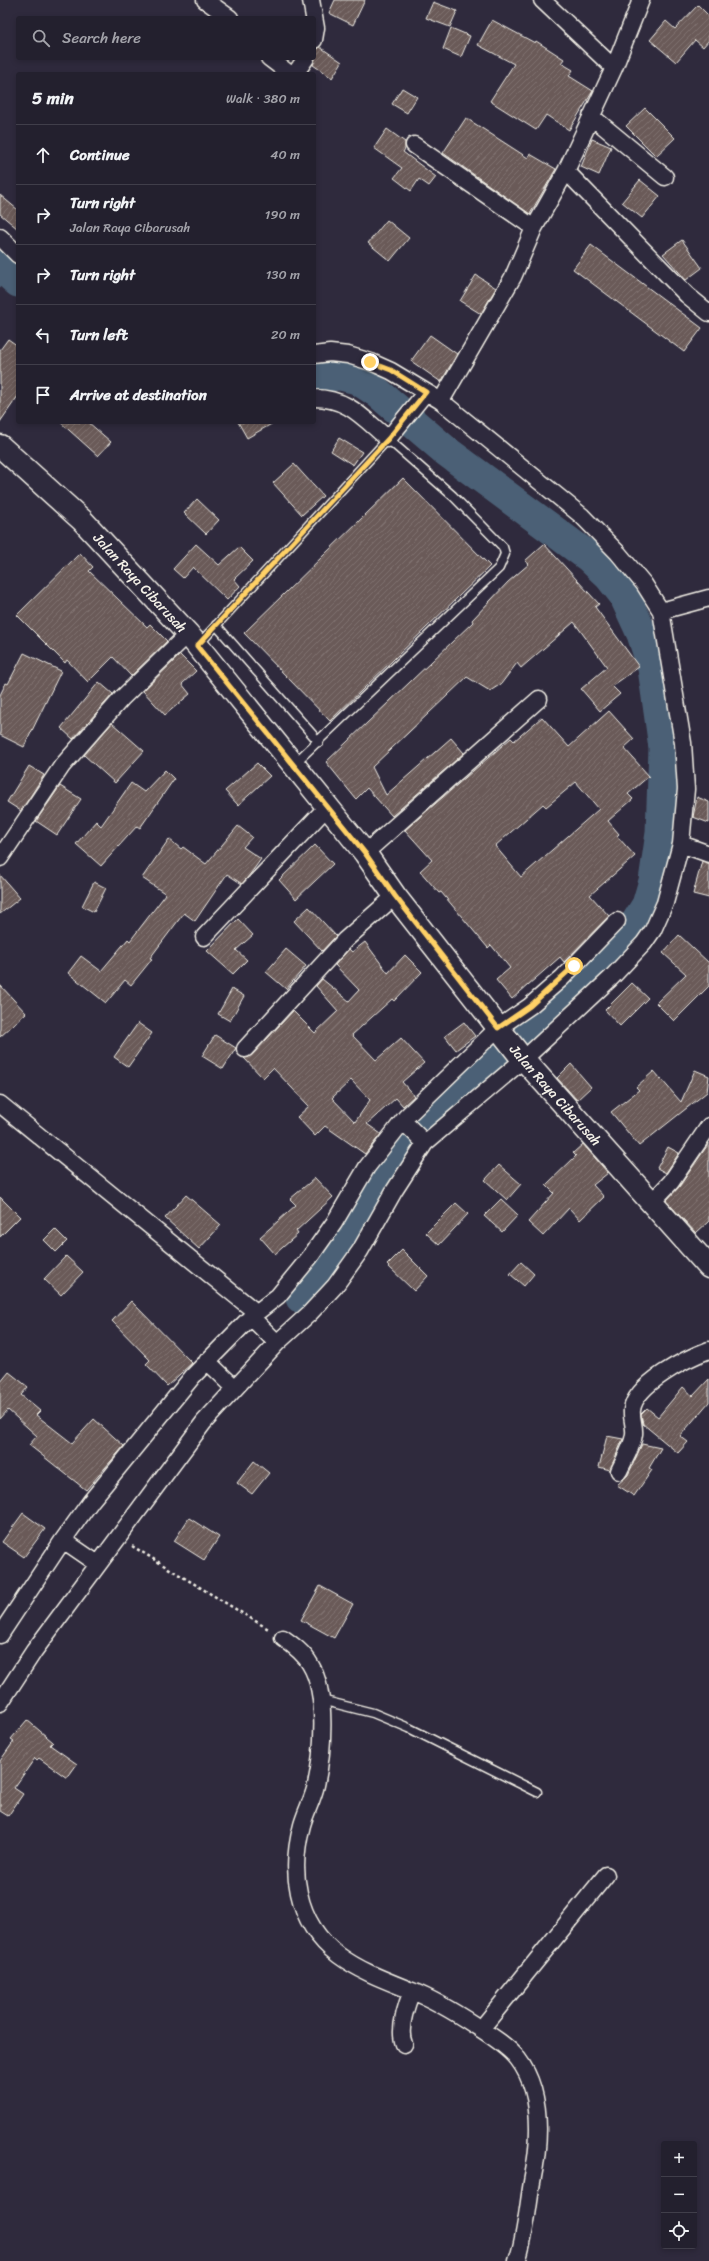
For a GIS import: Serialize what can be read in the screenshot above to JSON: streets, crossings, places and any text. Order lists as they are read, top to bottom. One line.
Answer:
{"streets":{"main road":["Jalan Raya Cibarusah"]},"page":{"search":"Search here","heading":["5 min","Walk · 380 m"],"list":[["Continue","40 m"],["Turn right","Jalan Raya Cibarusah","190 m"],["Turn right","130 m"],["Turn left","20 m"],"Arrive at destination"],"map_buttons":["+","−"]}}
